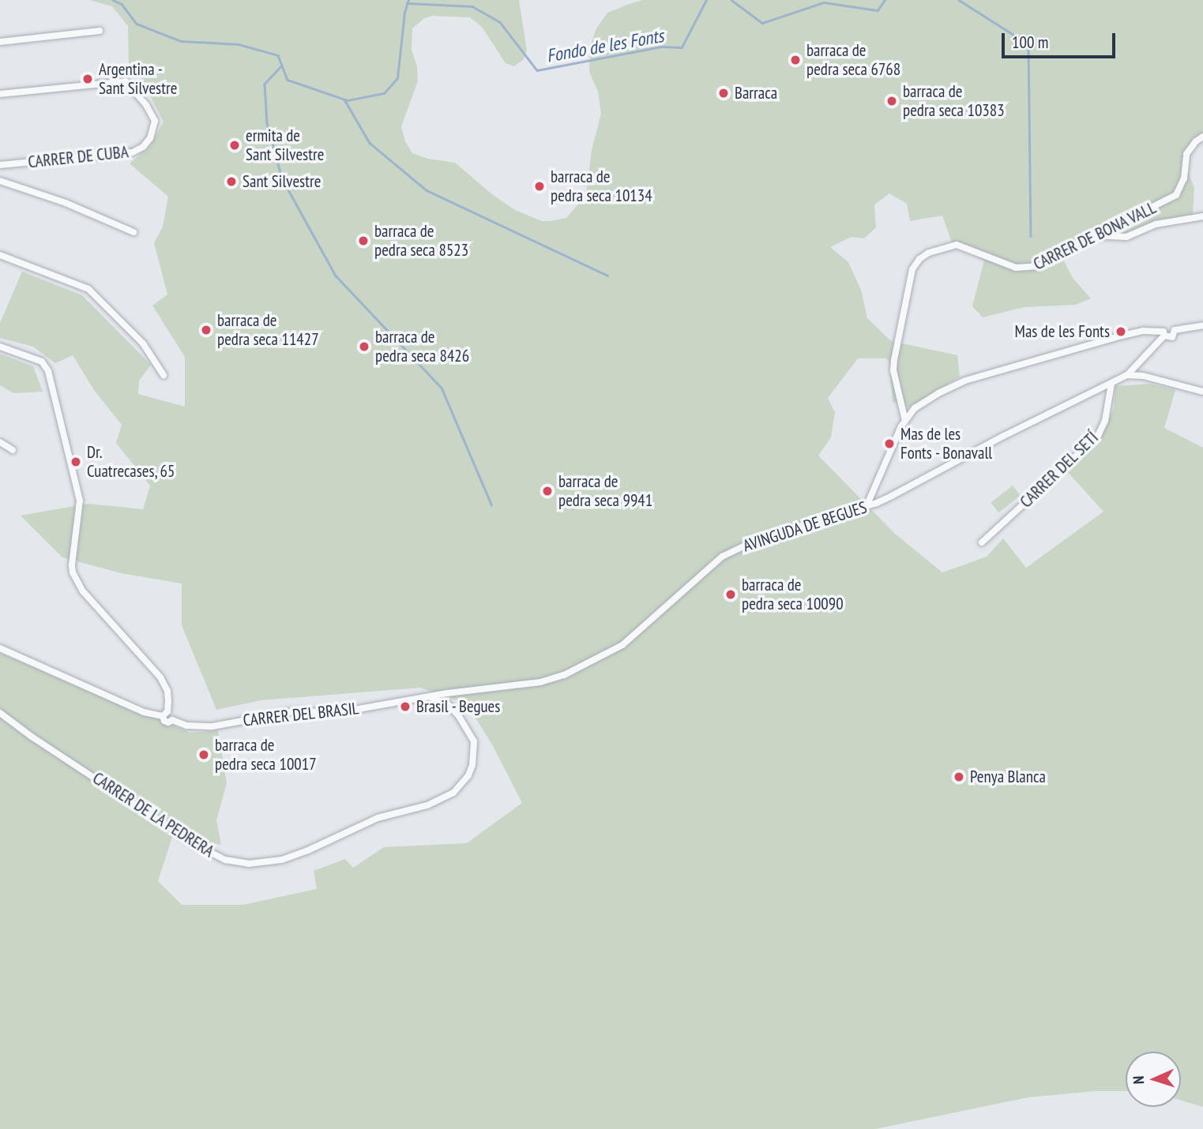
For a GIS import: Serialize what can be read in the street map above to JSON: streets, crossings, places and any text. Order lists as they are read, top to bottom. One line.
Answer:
{"streets":{"street":["CARRER DE CUBA","CARRER DE BONA VALL","CARRER DEL SETÍ","AVINGUDA DE BEGUES","CARRER DEL BRASIL","CARRER DE LA PEDRERA"]},"crossings":[["CARRER DEL SETÍ","AVINGUDA DE BEGUES"],["AVINGUDA DE BEGUES","CARRER DEL BRASIL"],["AVINGUDA DE BEGUES","CARRER DE LA PEDRERA"],["CARRER DEL BRASIL","CARRER DE LA PEDRERA"]],"water":["Fondo de les Fonts"],"places":["barraca de pedra seca 6768","Argentina - Sant Silvestre","Barraca","barraca de pedra seca 10383","ermita de Sant Silvestre","Sant Silvestre","barraca de pedra seca 10134","barraca de pedra seca 8523","barraca de pedra seca 11427","Mas de les Fonts","barraca de pedra seca 8426","Mas de les Fonts - Bonavall","Dr. Cuatrecases, 65","barraca de pedra seca 9941","barraca de pedra seca 10090","Brasil - Begues","barraca de pedra seca 10017","Penya Blanca"],"scale_bar":"100 m","north":"left"}
